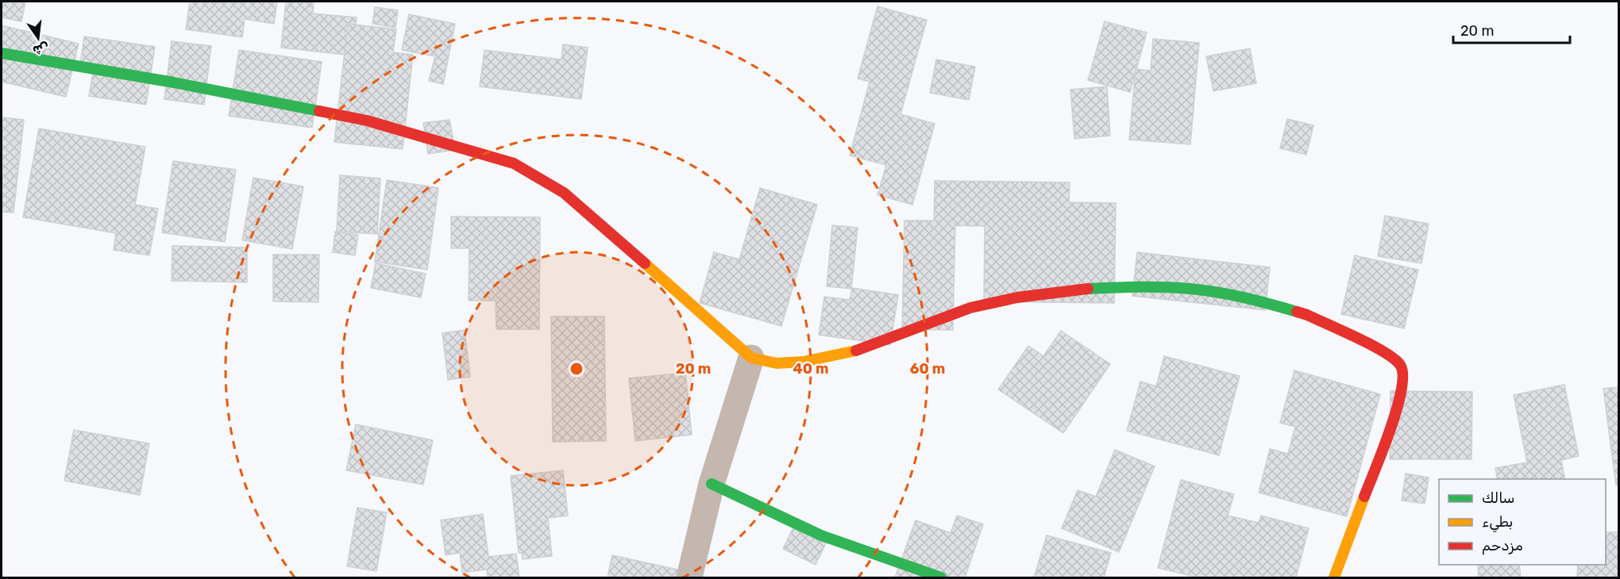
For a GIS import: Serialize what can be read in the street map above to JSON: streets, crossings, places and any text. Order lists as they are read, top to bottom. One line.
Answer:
{"legend":["سالك","بطيء","مزدحم"],"scale_bar":"20 m","north":"bottom","rings":["20 m","40 m","60 m"]}
